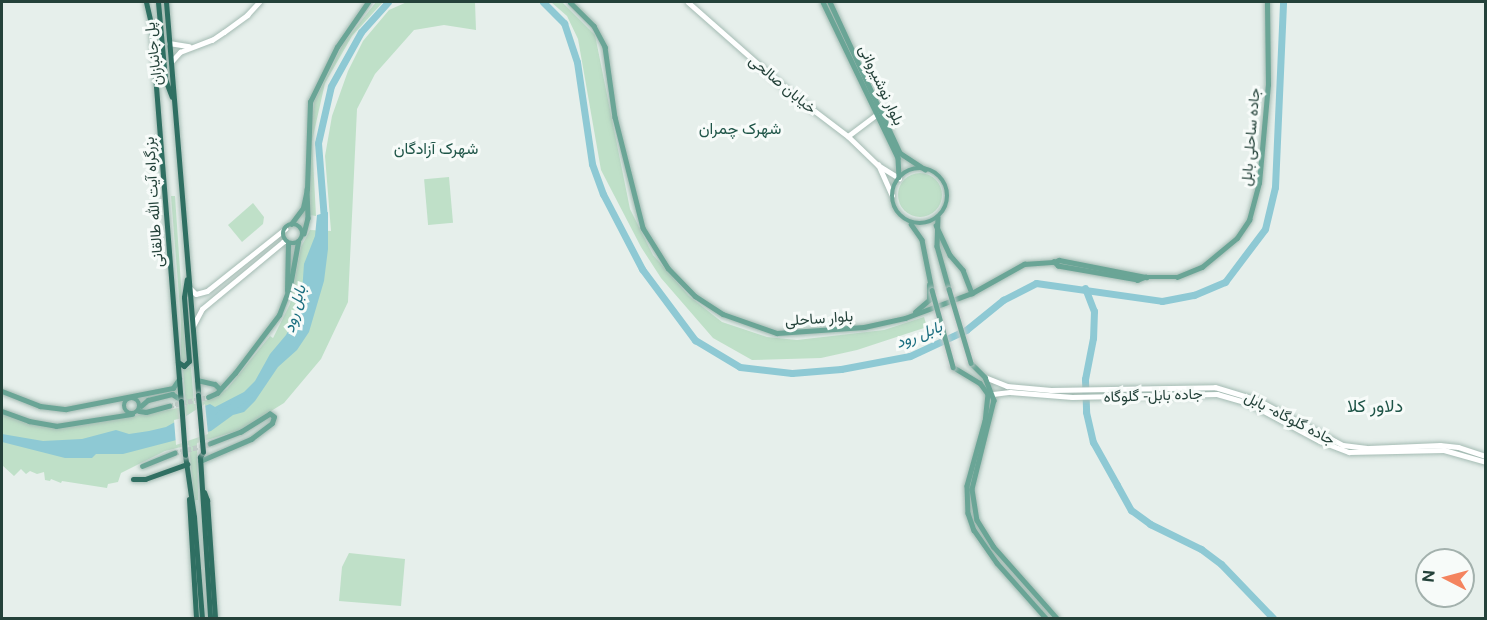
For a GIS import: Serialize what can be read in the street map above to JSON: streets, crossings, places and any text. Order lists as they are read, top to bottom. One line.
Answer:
{"streets":{"highway":["پل جانبازان","بزرگراه آیت الله طالقانی"],"main road":["خيابان صالحی","بلوار نوشیروانی","جاده ساحلی بابل","بلوار ساحلی","جاده بابل - گلوگاه","جاده گلوگاه - بابل"]},"crossings":[["پل جانبازان","بزرگراه آیت الله طالقانی"],["جاده ساحلی بابل","بلوار ساحلی"]],"districts":["شهرک چمران","شهرک آزادگان","دلاور کلا"],"water":["بابل رود"],"north":"left"}
